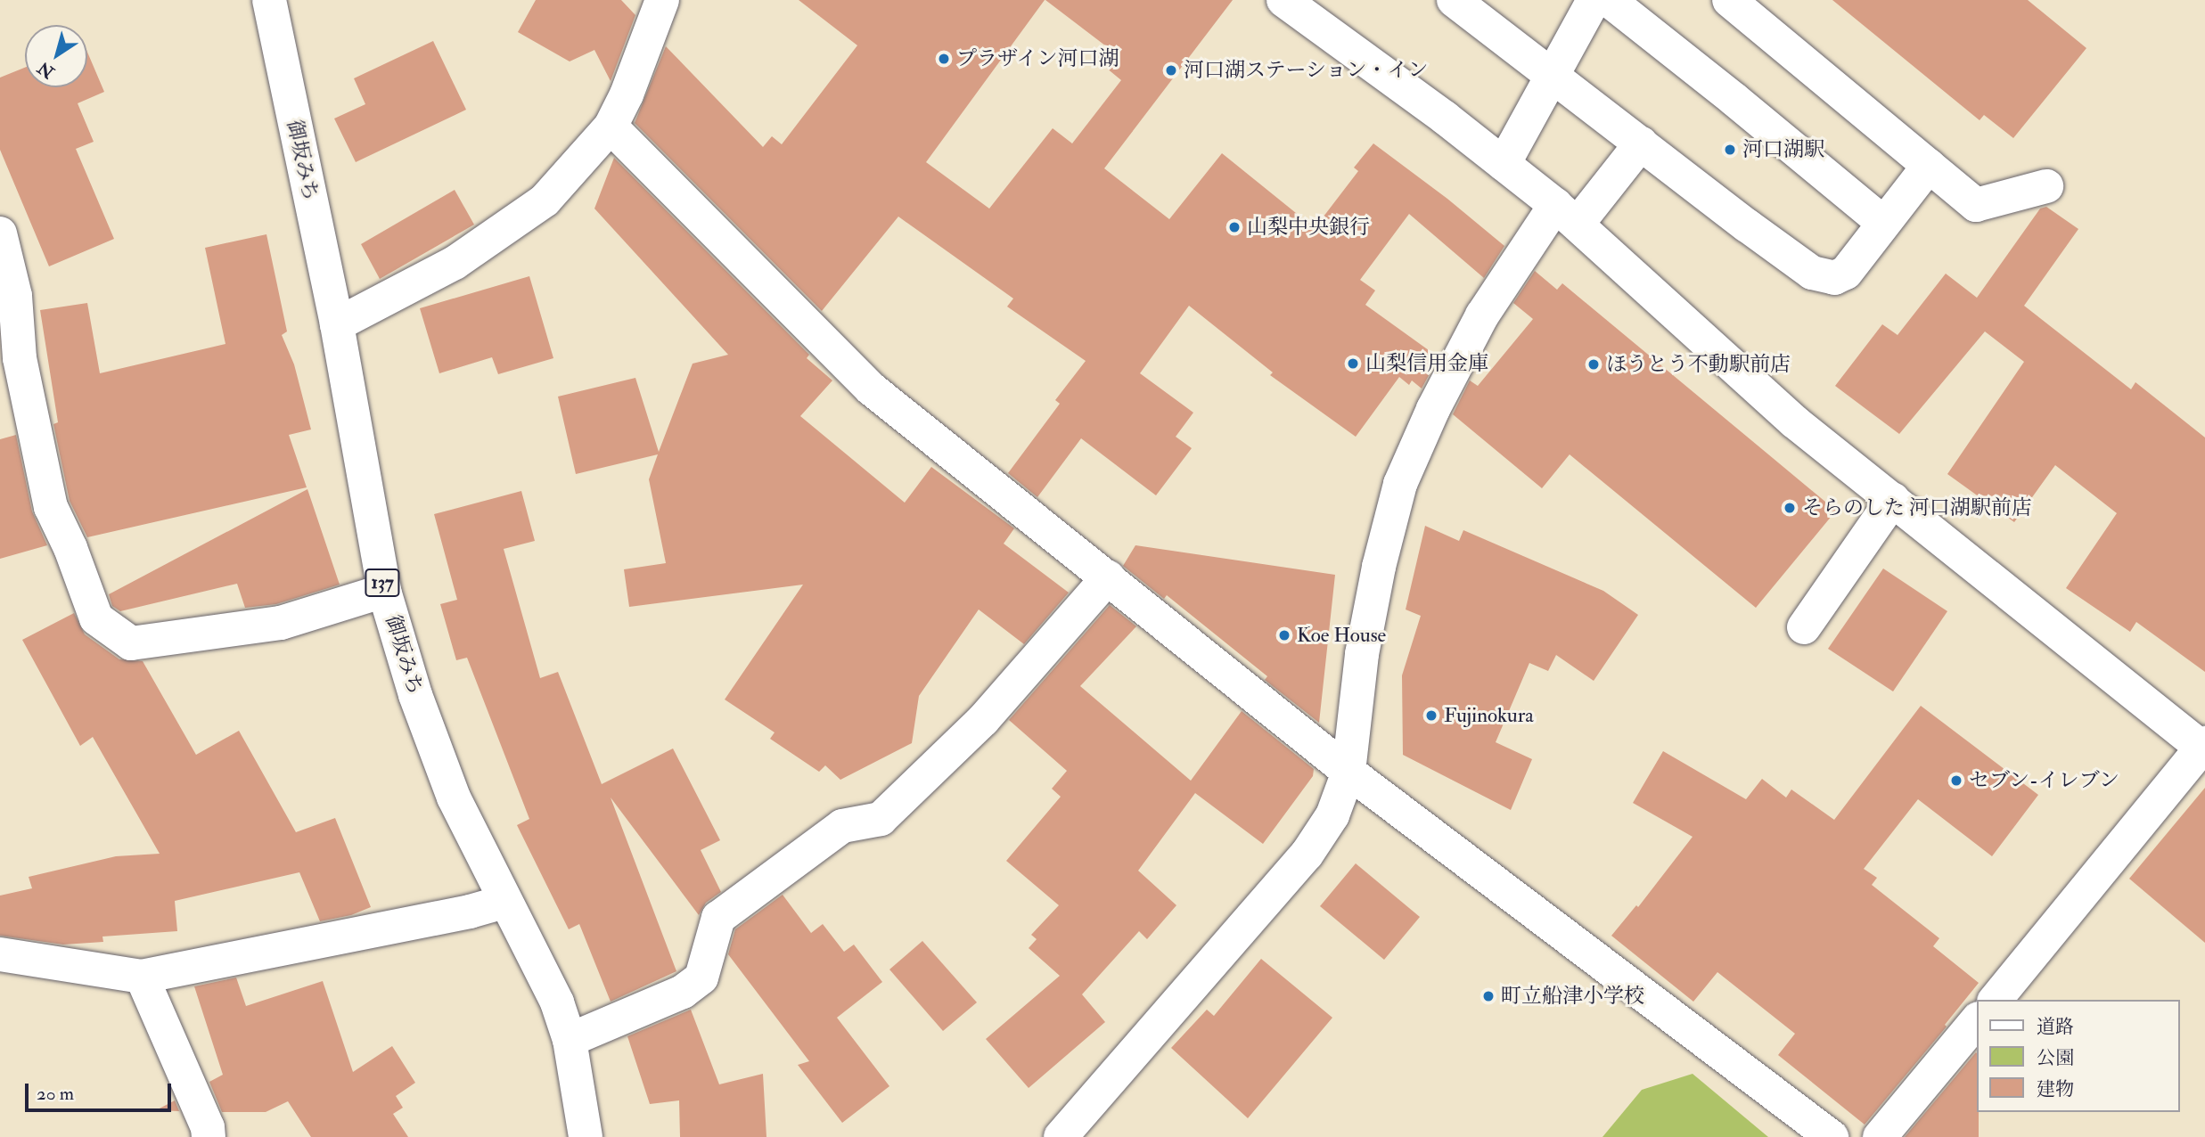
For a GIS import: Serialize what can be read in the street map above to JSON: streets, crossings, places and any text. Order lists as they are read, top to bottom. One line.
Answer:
{"streets":{"main road":["御坂みち","137"]},"places":["プラザイン河口湖","河口湖ステーション・イン","河口湖駅","山梨中央銀行","山梨信用金庫","ほうとう不動駅前店","そらのした 河口湖駅前店","Koe House","Fujinokura","セブン-イレブン","町立船津小学校"],"legend":["道路","公園","建物"],"scale_bar":"20 m","north":"bottom left"}
